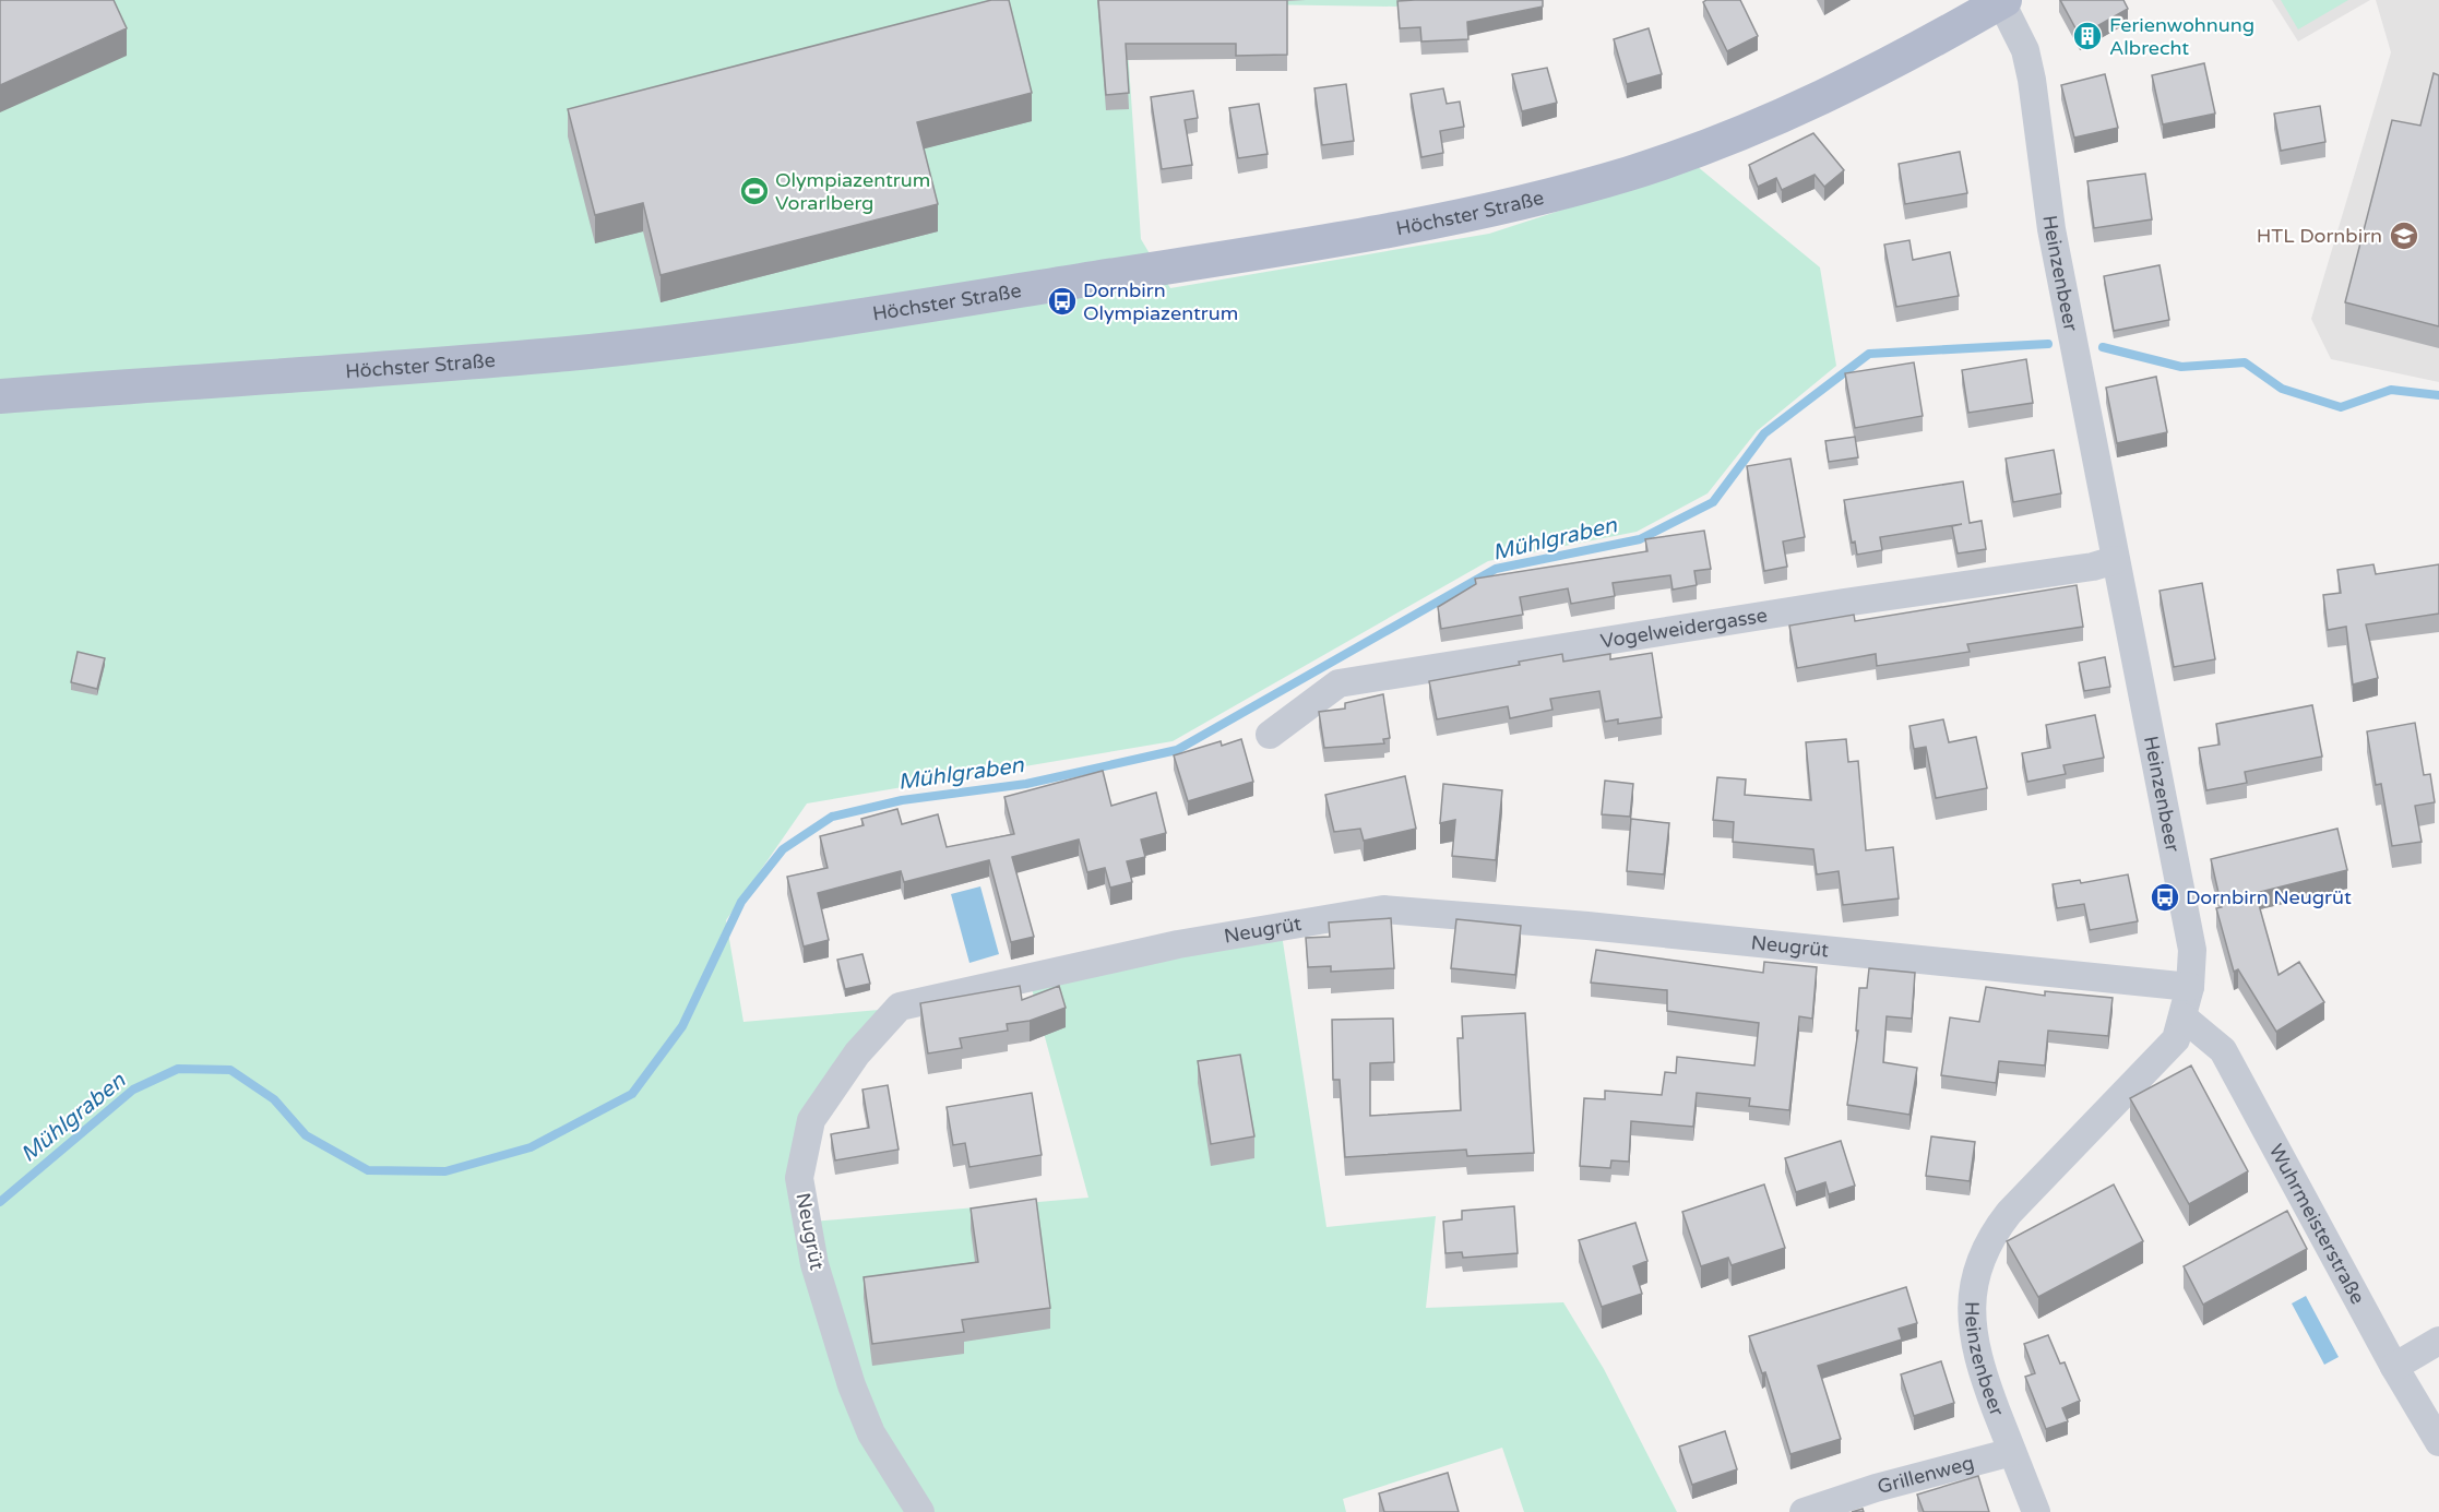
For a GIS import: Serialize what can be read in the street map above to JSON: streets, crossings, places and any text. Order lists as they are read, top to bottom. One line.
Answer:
{"streets":{"main road":["Höchster Straße"],"street":["Heinzenbeer","Vogelweidergasse","Neugrüt","Wuhrmeisterstraße","Grillenweg"]},"crossings":[["Höchster Straße","Heinzenbeer"],["Heinzenbeer","Vogelweidergasse"],["Heinzenbeer","Neugrüt"],["Heinzenbeer","Wuhrmeisterstraße"],["Heinzenbeer","Grillenweg"]],"water":["Mühlgraben"],"places":{"building":["Ferienwohnung Albrecht"],"sports":["Olympiazentrum Vorarlberg"],"school or university":["HTL Dornbirn"],"bus stop":["Dornbirn Olympiazentrum","Dornbirn Neugrüt"]}}
